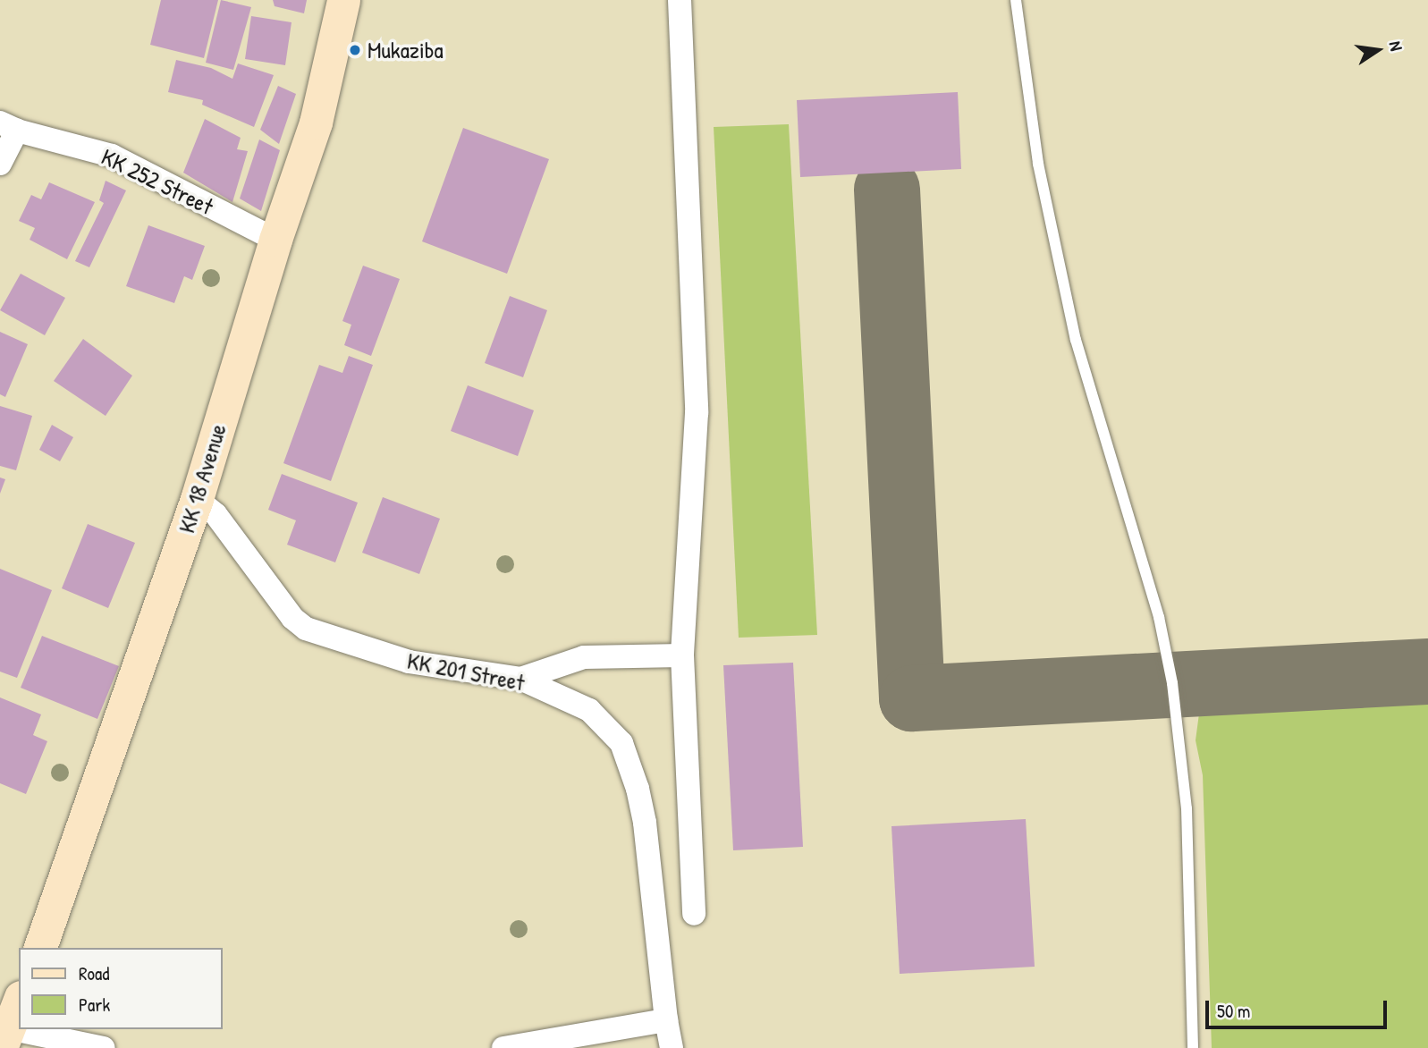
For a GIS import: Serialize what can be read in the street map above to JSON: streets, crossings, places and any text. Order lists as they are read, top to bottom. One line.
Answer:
{"streets":{"main road":["KK 18 Avenue"],"street":["KK 252 Street","KK 201 Street"]},"crossings":[["KK 252 Street","KK 18 Avenue"],["KK 18 Avenue","KK 201 Street"]],"places":["Mukaziba"],"legend":["Road","Park"],"scale_bar":"50 m","north":"right"}
